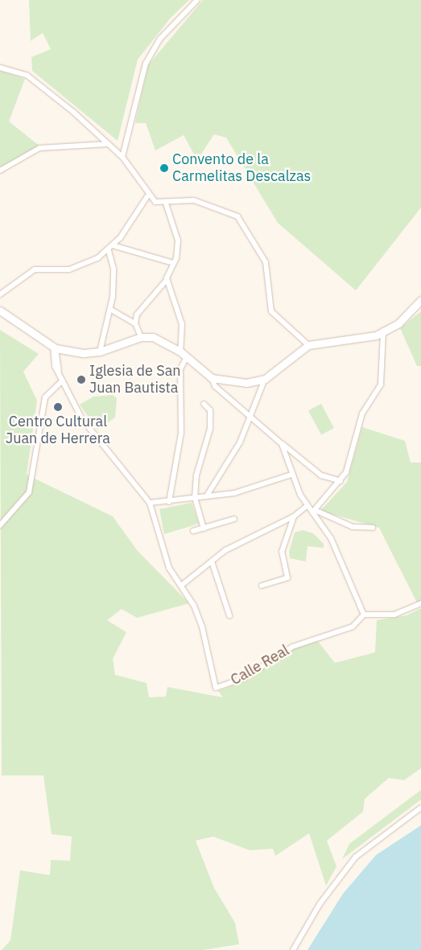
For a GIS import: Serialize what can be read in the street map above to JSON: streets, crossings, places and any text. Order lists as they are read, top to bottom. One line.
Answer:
{"streets":{"street":["Calle Real"]},"places":["Convento de la Carmelitas Descalzas","Iglesia de San Juan Bautista","Centro Cultural Juan de Herrera"]}
